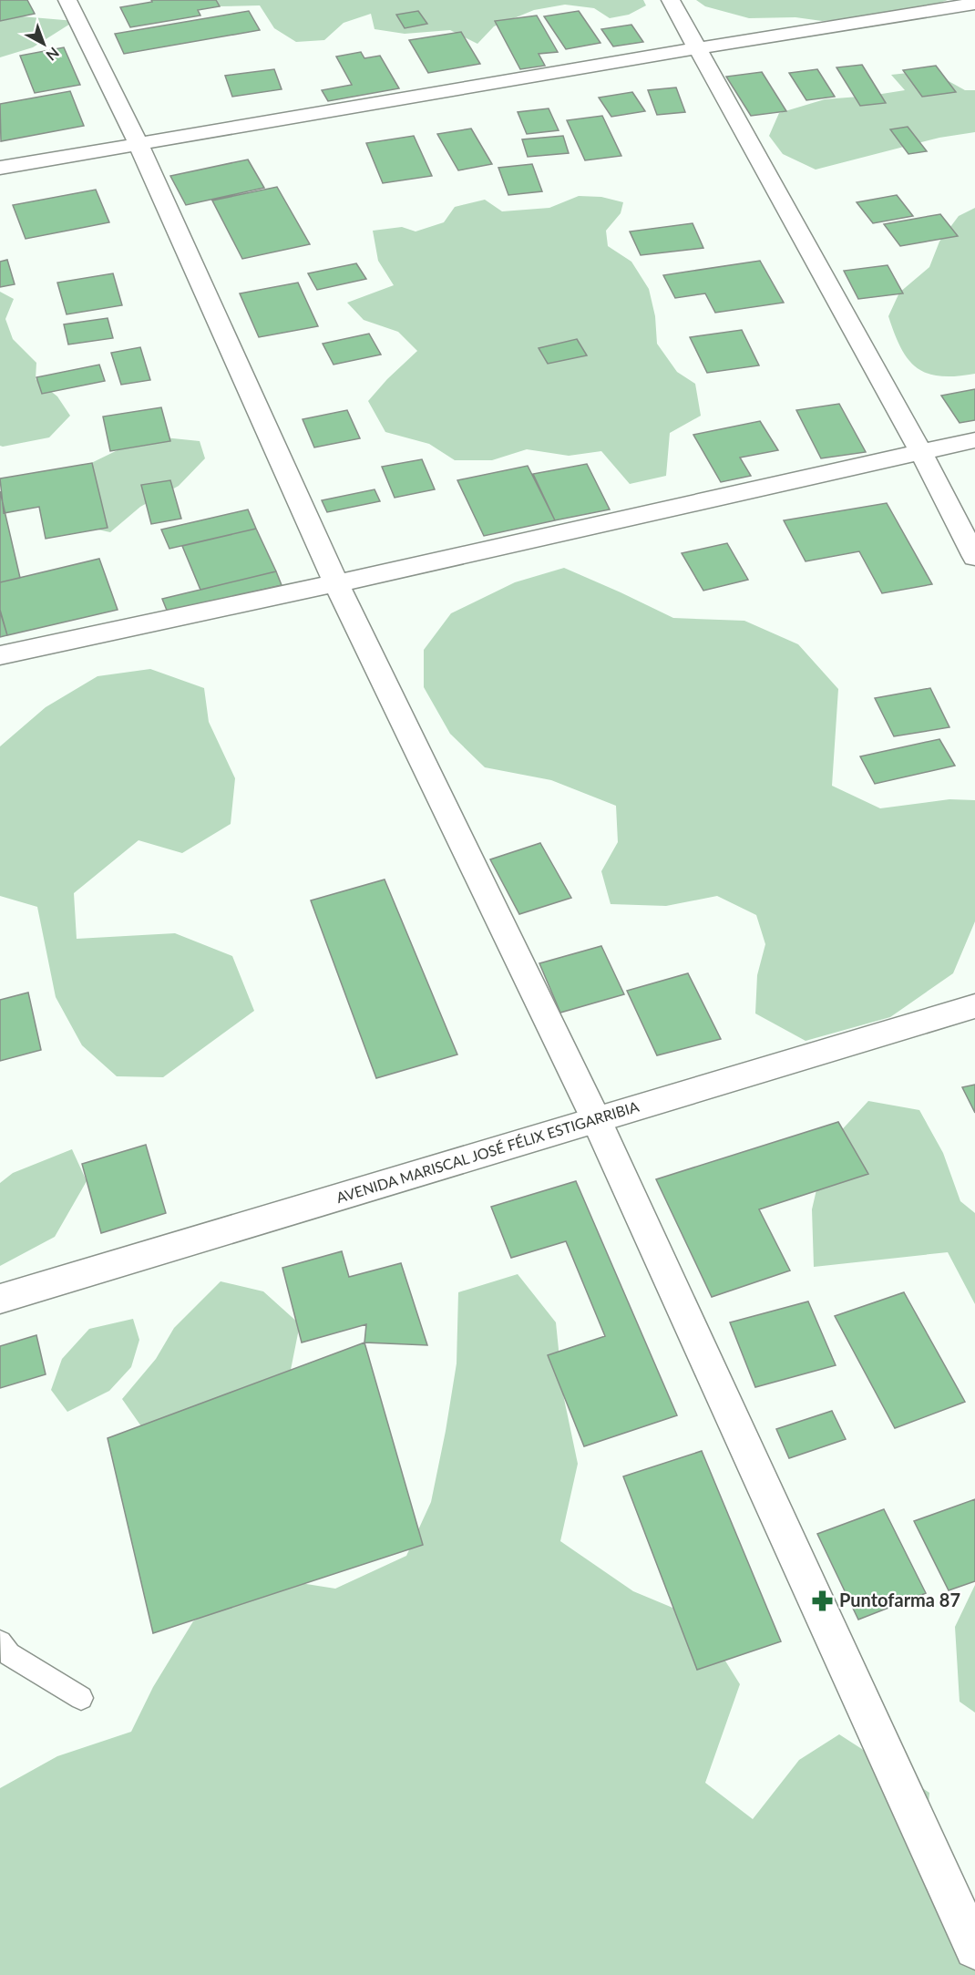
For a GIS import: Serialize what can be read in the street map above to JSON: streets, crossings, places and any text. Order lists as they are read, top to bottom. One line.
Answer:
{"streets":{"street":["AVENIDA MARISCAL JOSÉ FÉLIX ESTIGARRIBIA"]},"places":{"pharmacy":["Puntofarma 87"]},"north":"bottom right"}
